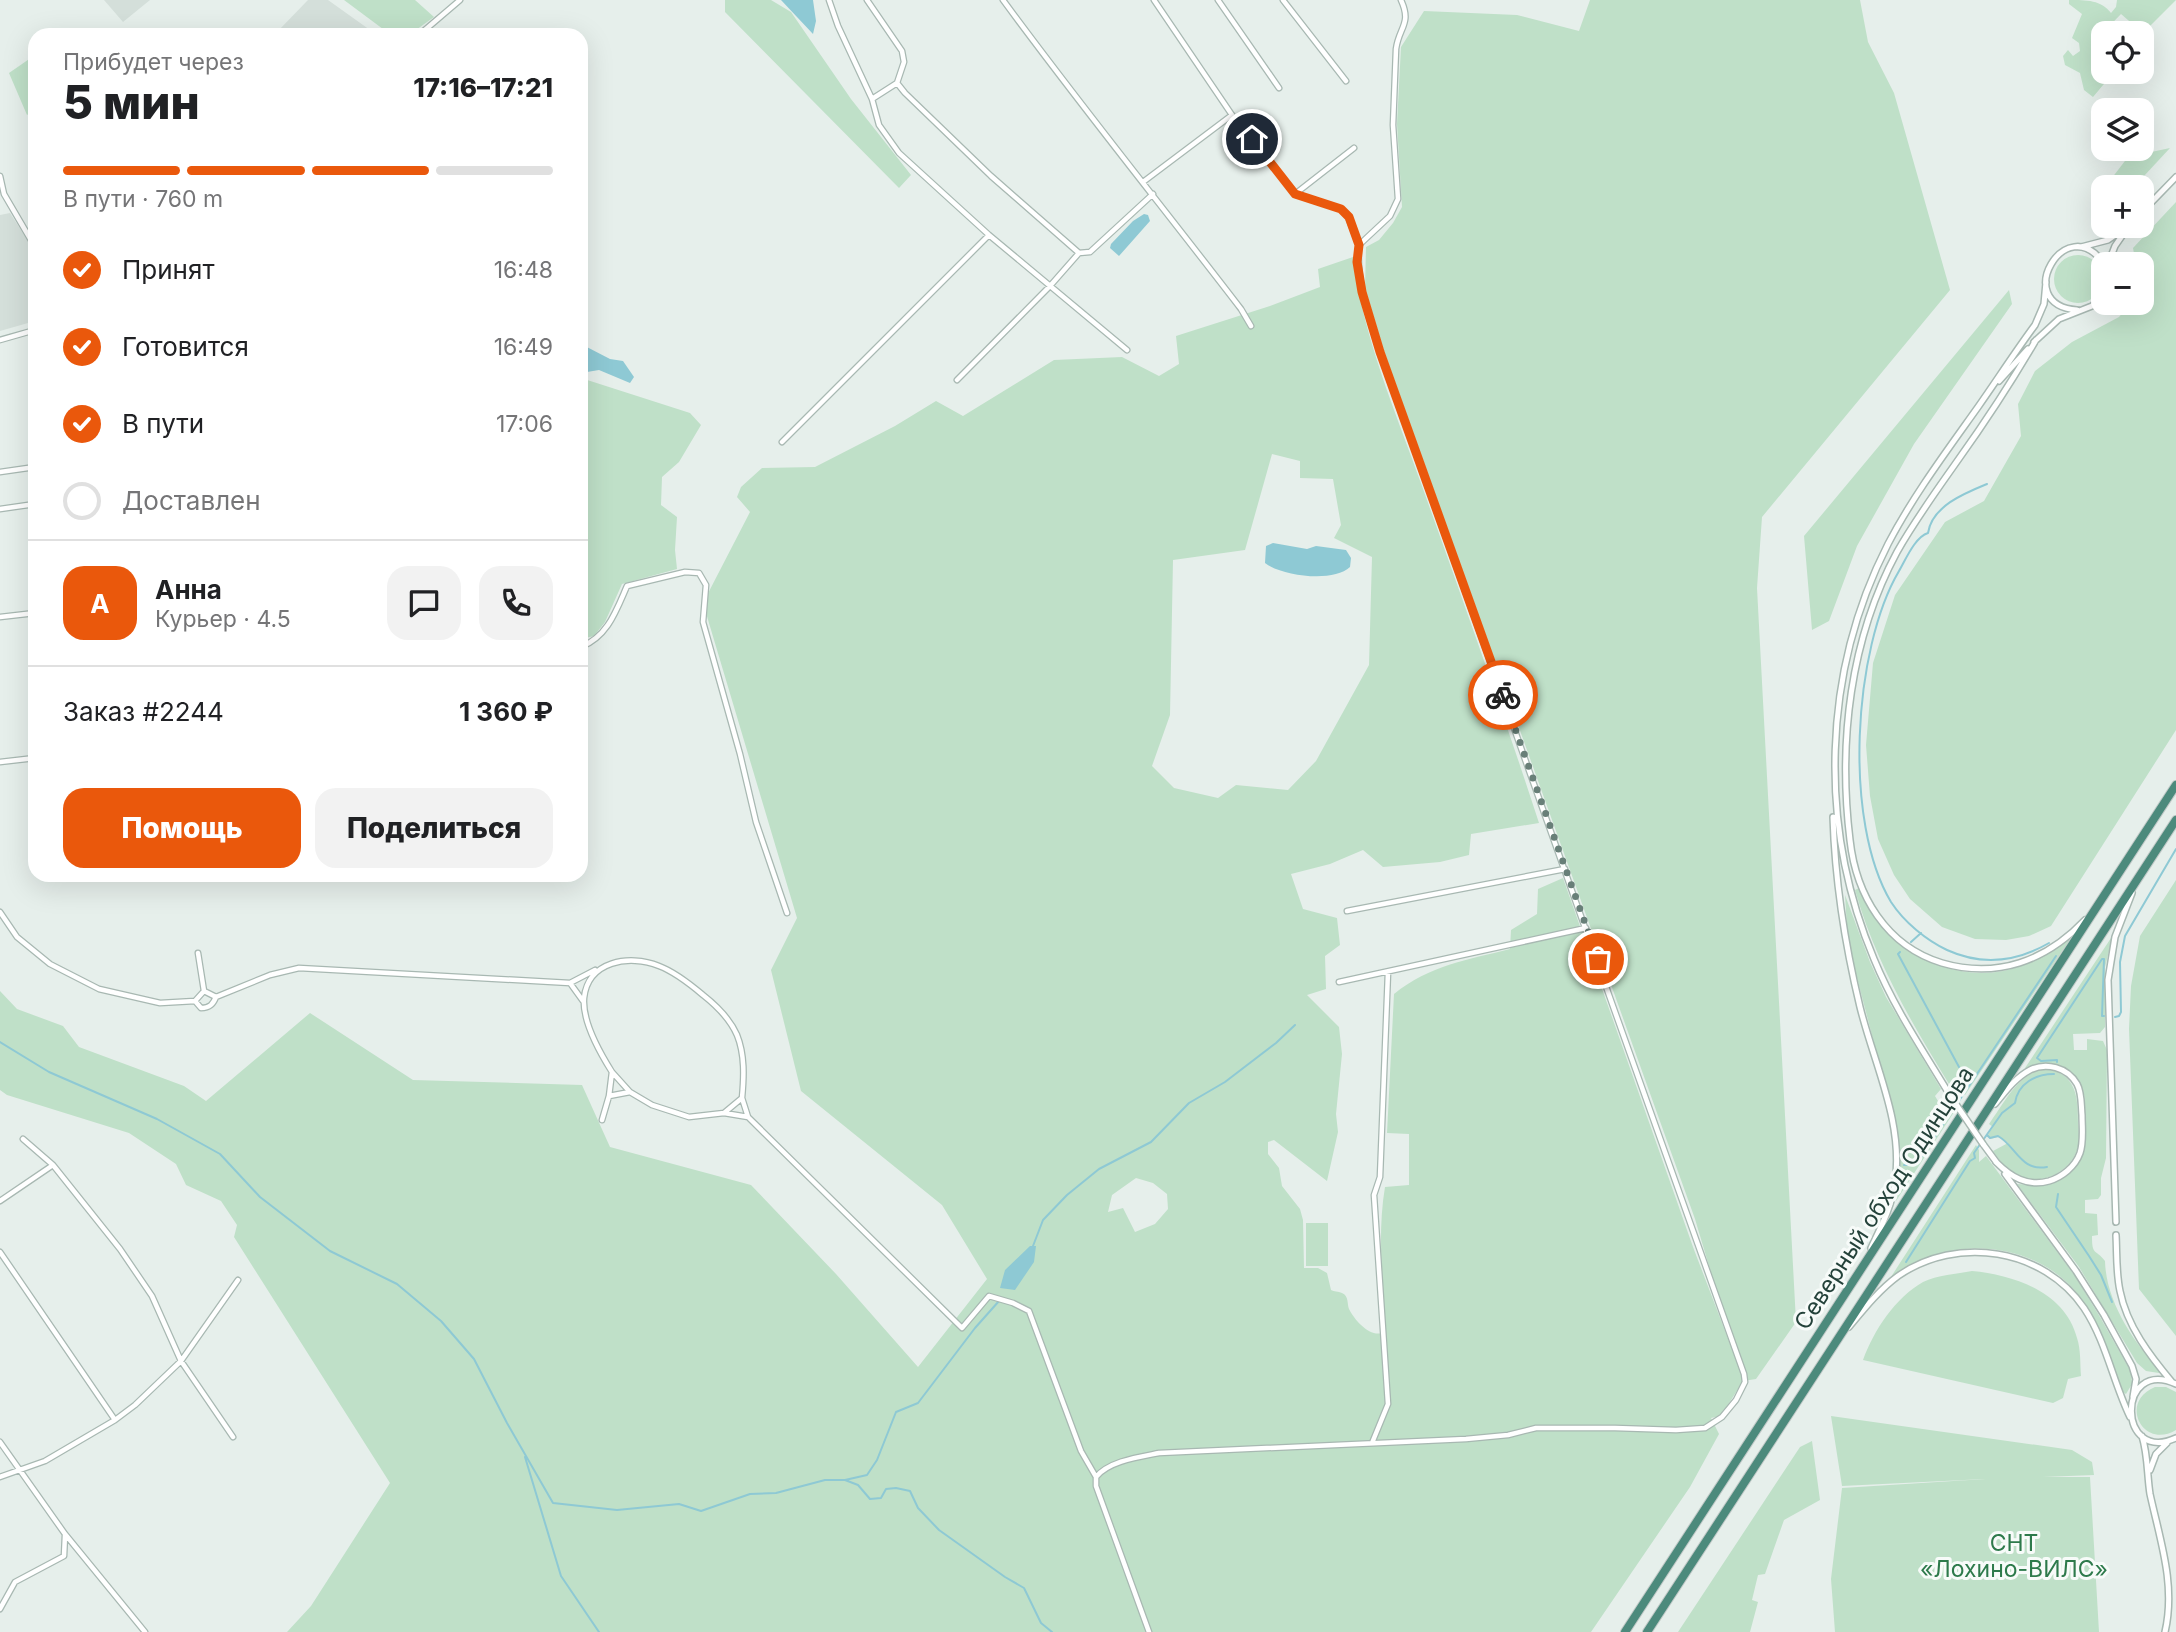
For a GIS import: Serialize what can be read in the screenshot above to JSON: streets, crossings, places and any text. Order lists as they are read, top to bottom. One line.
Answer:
{"streets":{"highway":["Северный обход Одинцова"]},"parks":["СНТ «Лохино-ВИЛС»"],"page":{"map_buttons":["+","−"],"heading":["5 мин","Прибудет через","17:16–17:21"],"panel":["Анна","Курьер · 4.5","Заказ #2244","1 360 ₽"],"bar":"В пути · 760 m","list":[["Принят","16:48"],["Готовится","16:49"],["В пути","17:06"],"Доставлен"],"round":"А","buttons":["Помощь","Поделиться"]}}
